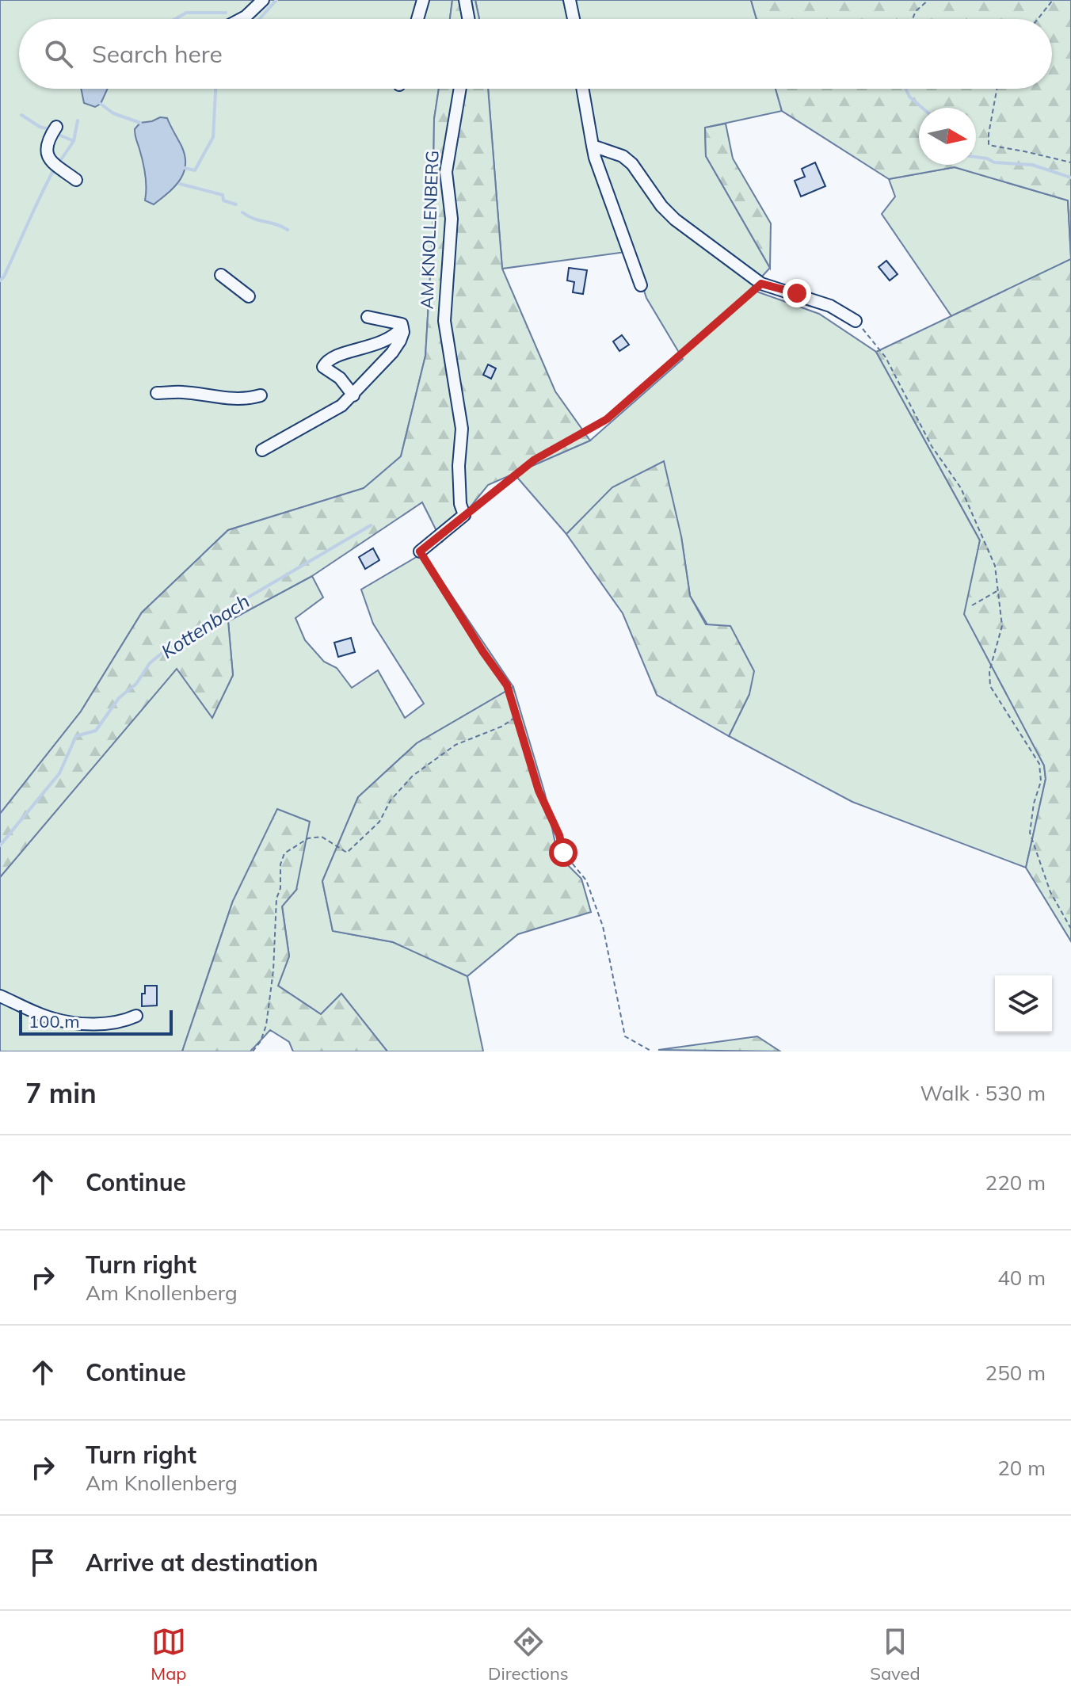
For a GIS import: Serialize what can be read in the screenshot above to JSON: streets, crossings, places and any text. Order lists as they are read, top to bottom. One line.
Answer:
{"streets":{"lane":["AM KNOLLENBERG"]},"water":["Kottenbach"],"scale_bar":"100 m","north":"right","page":{"search":"Search here","scale":"100 m","heading":["7 min","Walk · 530 m"],"list":[["Continue","220 m"],["Turn right","Am Knollenberg","40 m"],["Continue","250 m"],["Turn right","Am Knollenberg","20 m"],"Arrive at destination"],"nav":["Map","Directions","Saved"]}}
